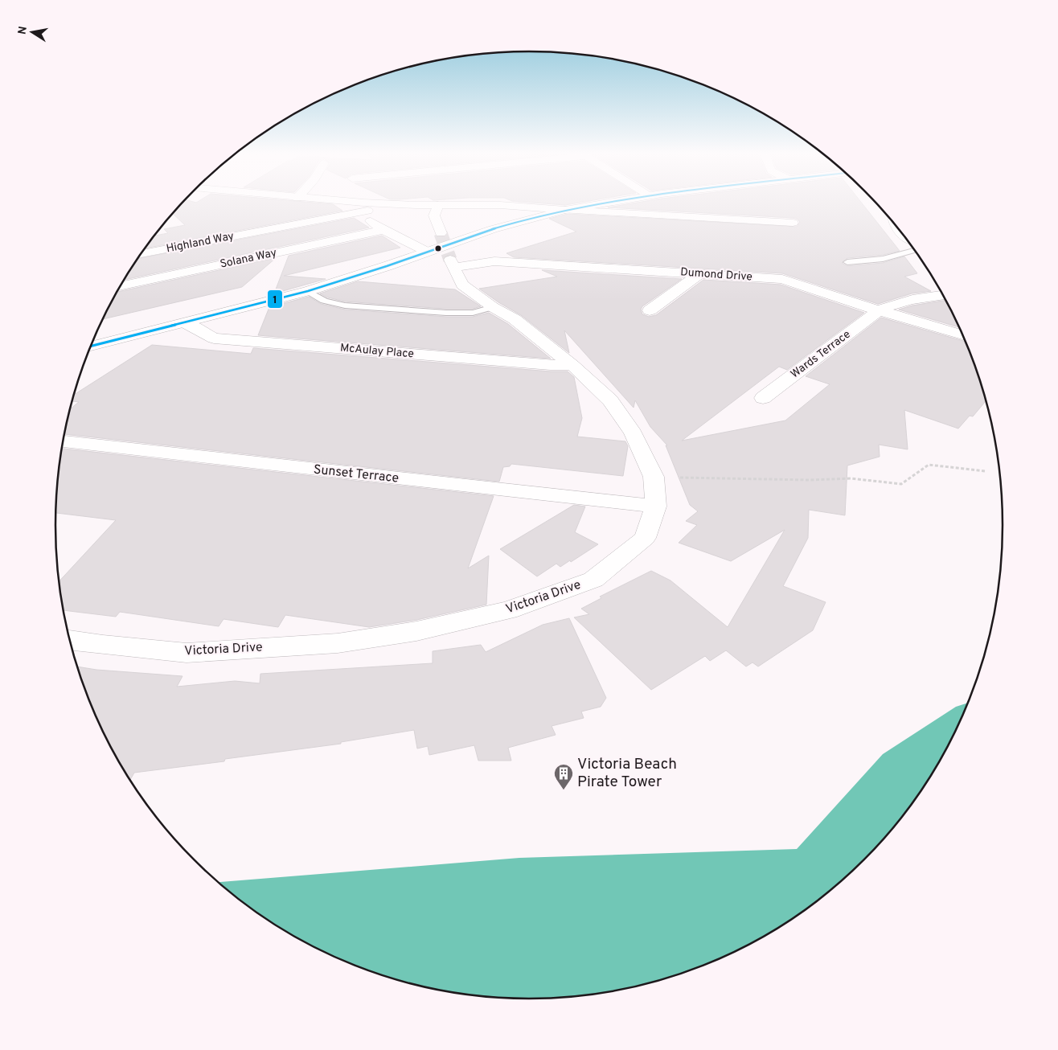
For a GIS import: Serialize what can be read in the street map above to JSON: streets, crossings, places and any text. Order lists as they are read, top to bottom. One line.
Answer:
{"streets":{"main road":["Highland Way","Solana Way","Dumond Drive","McAulay Place","Wards Terrace","Sunset Terrace","Victoria Drive"]},"crossings":[["Dumond Drive","Wards Terrace"],["Dumond Drive","Victoria Drive"],["McAulay Place","Victoria Drive"],["Sunset Terrace","Victoria Drive"]],"places":{"building":["Victoria Beach Pirate Tower"]},"lines":["transit line 1"],"north":"left"}
